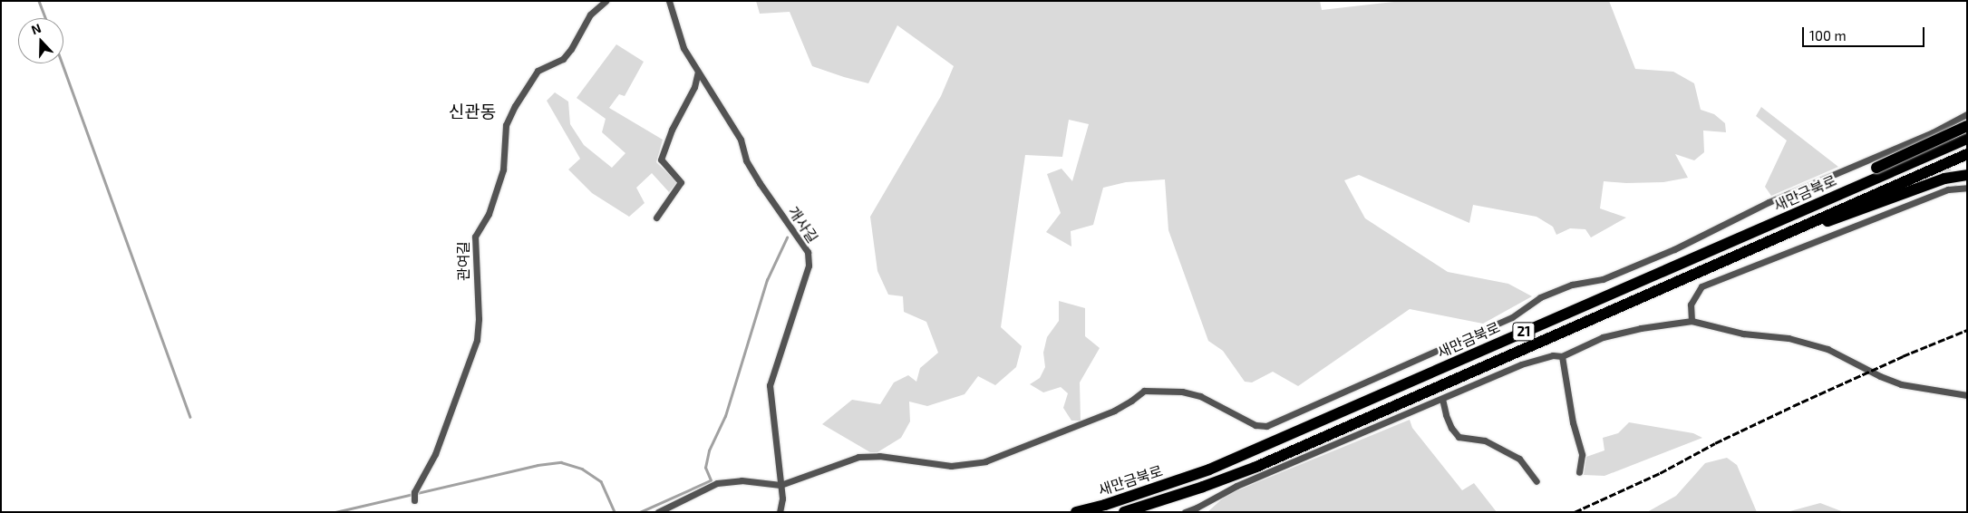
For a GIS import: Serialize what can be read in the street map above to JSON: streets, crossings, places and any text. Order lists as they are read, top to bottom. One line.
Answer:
{"streets":{"highway":["새만금북로","21"],"street":["개사길","관여길"]},"districts":["신관동"],"scale_bar":"100 m","north":"top"}
